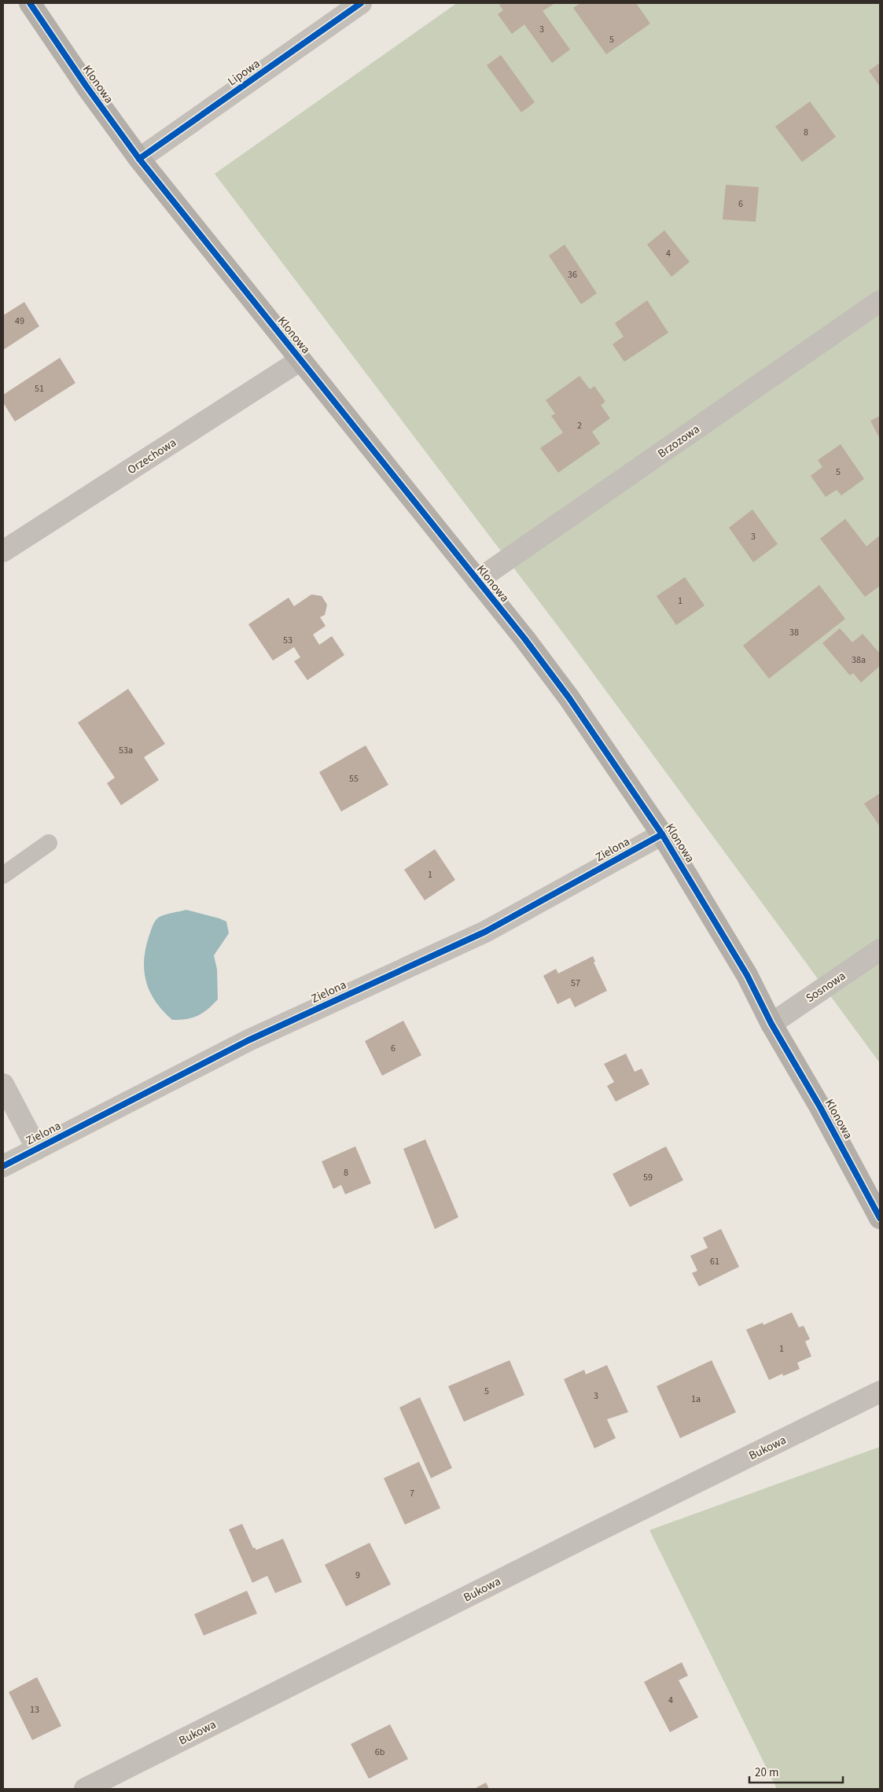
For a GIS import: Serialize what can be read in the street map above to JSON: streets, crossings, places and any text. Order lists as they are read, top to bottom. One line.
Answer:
{"streets":{"street":["Lipowa","Klonowa","Brzozowa","Orzechowa","Zielona","Sosnowa","Bukowa"]},"crossings":[["Lipowa","Klonowa"],["Klonowa","Brzozowa"],["Klonowa","Orzechowa"],["Klonowa","Zielona"],["Klonowa","Sosnowa"]],"house_numbers":["3","5","8","6","4","36","49","51","2","5","3","1","38","53","38a","53a","55","1","57","6","8","59","61","1","5","3","1a","7","9","4","13","6b"],"scale_bar":"20 m"}
